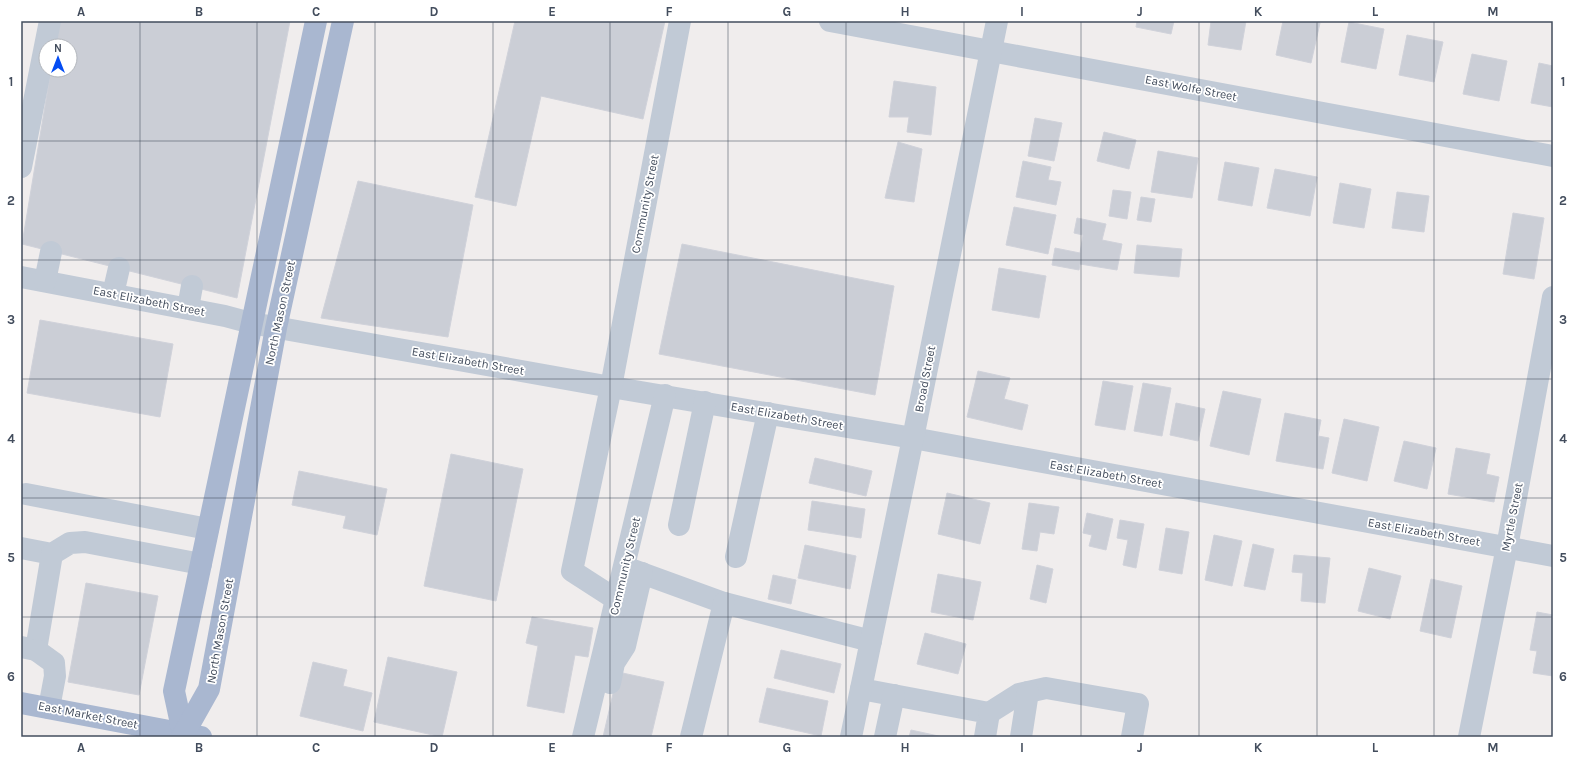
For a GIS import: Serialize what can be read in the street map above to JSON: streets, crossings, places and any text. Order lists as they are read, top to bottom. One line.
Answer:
{"streets":{"main road":["North Mason Street","East Market Street"],"street":["East Wolfe Street","Community Street","East Elizabeth Street","Broad Street","Myrtle Street"]},"crossings":[["East Wolfe Street","Broad Street"],["Community Street","East Elizabeth Street"],["East Elizabeth Street","North Mason Street"],["East Elizabeth Street","Broad Street"],["East Elizabeth Street","Myrtle Street"],["North Mason Street","East Market Street"]],"north":"top","grid":{"columns":["A","B","C","D","E","F","G","H","I","J","K","L","M"],"rows":["1","2","3","4","5","6"]}}
